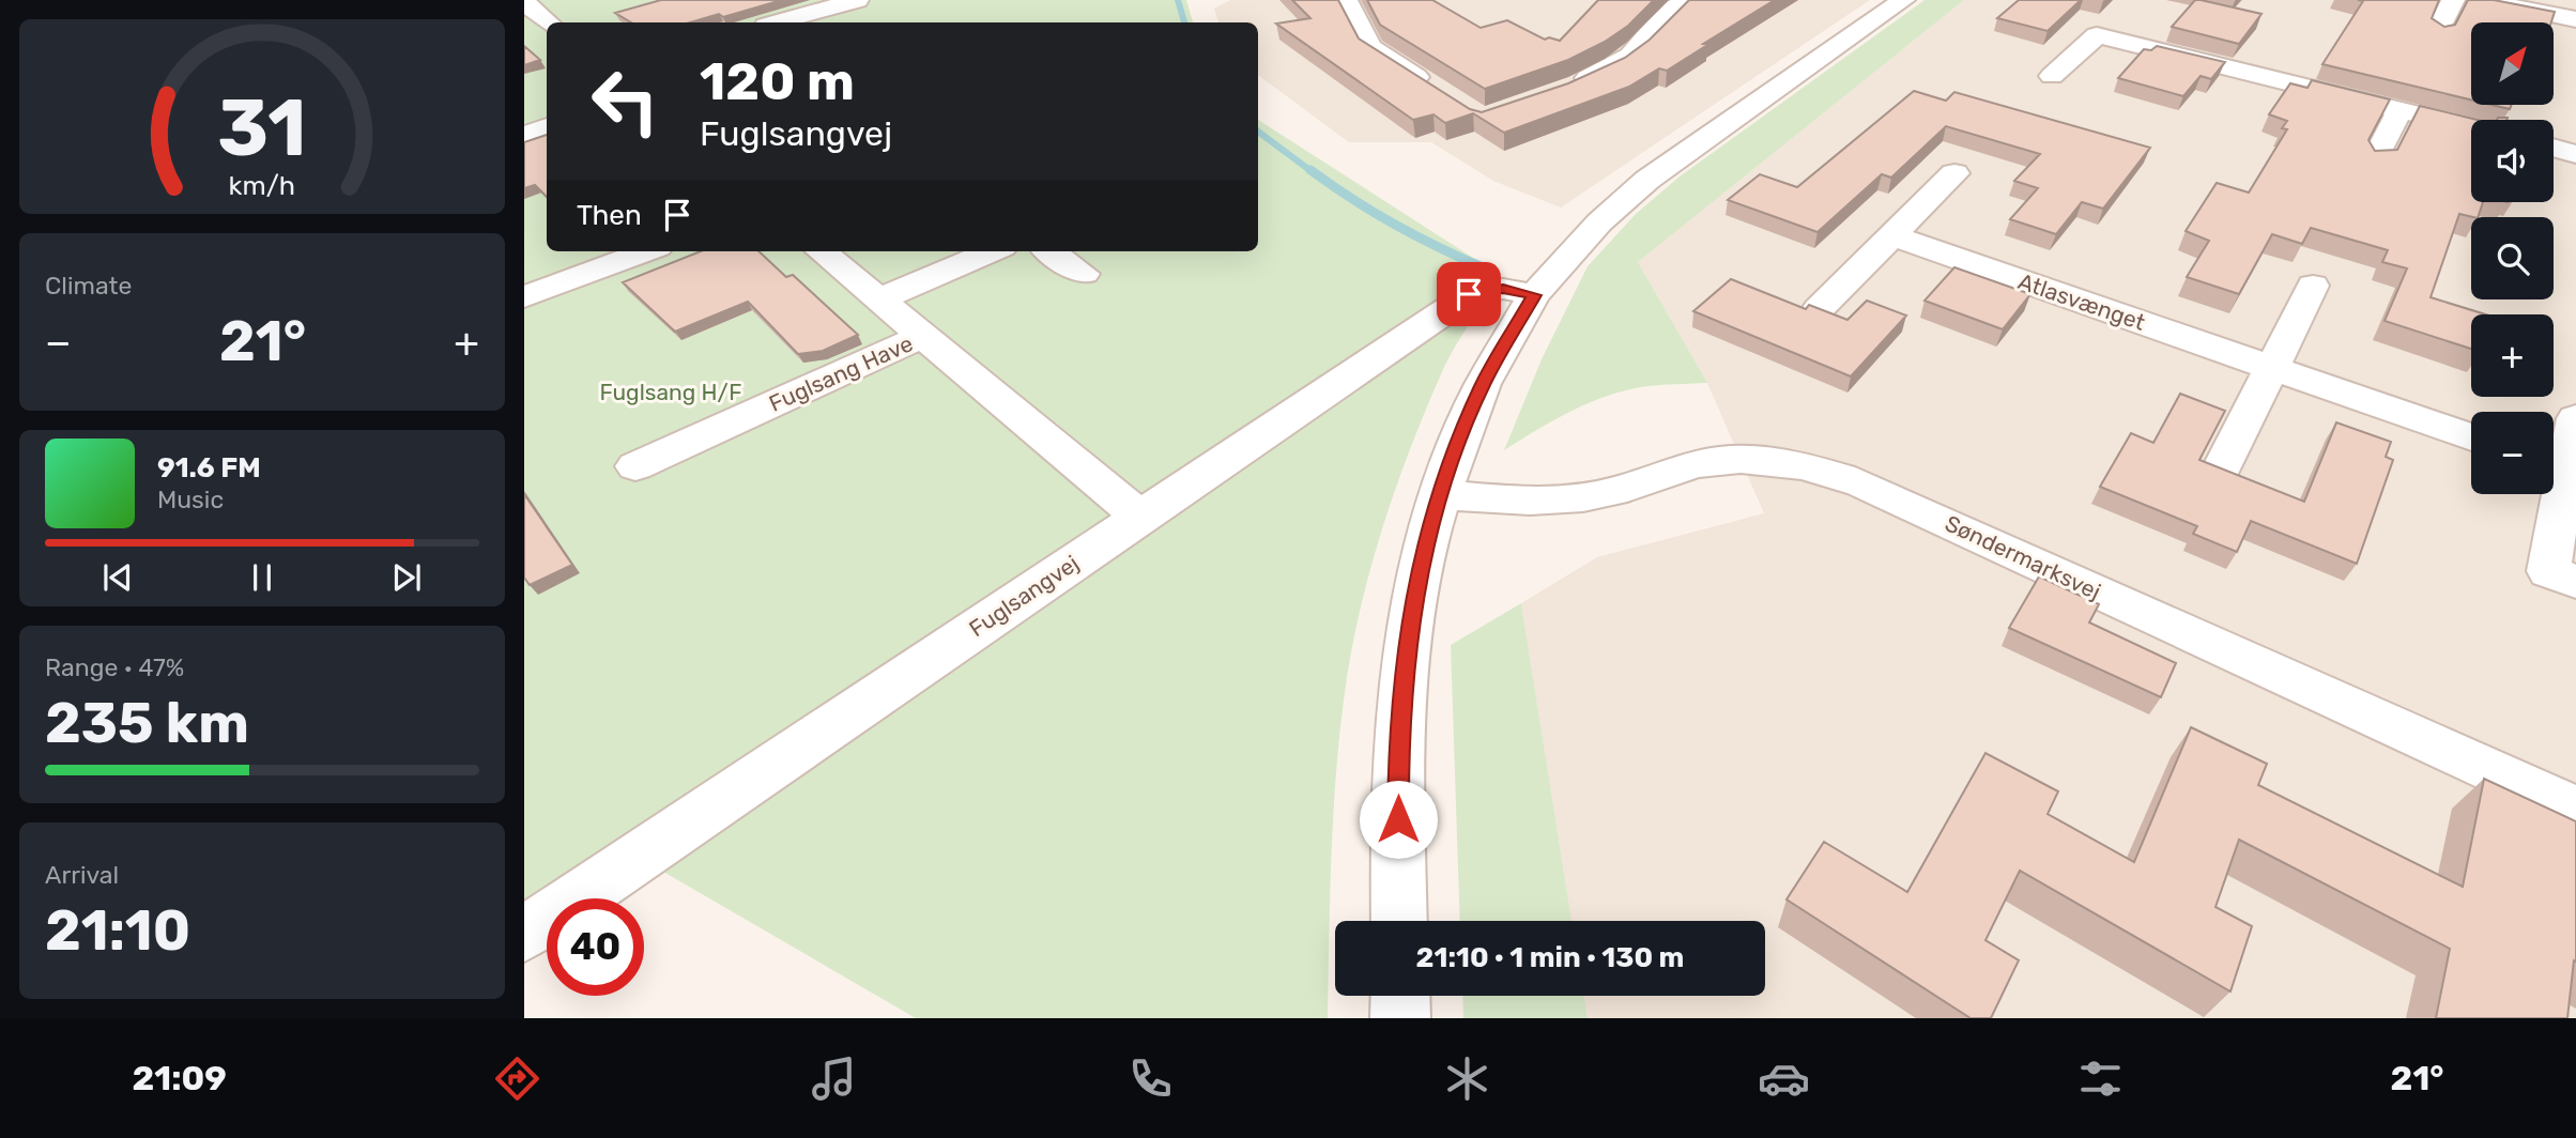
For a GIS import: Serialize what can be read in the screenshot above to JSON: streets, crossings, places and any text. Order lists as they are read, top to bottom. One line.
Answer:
{"streets":{"street":["Atlasvænget","Fuglsang Have","Søndermarksvej","Fuglsangvej"]},"crossings":[["Fuglsang Have","Fuglsangvej"]],"parks":["Fuglsang H/F"],"north":"top right","page":{"map_buttons":["+","−"],"turn":["120 m","Fuglsangvej"],"then":"Then","tile":["Climate",["Range · 47%","235 km"],["Arrival","21:10"]],"heat":["−","21°","+"],"song":["91.6 FM","Music"],"limit":"40","trip":"21:10 · 1 min · 130 m","tabs":["21:09","21°"],"gauge":["31","km/h"]}}
